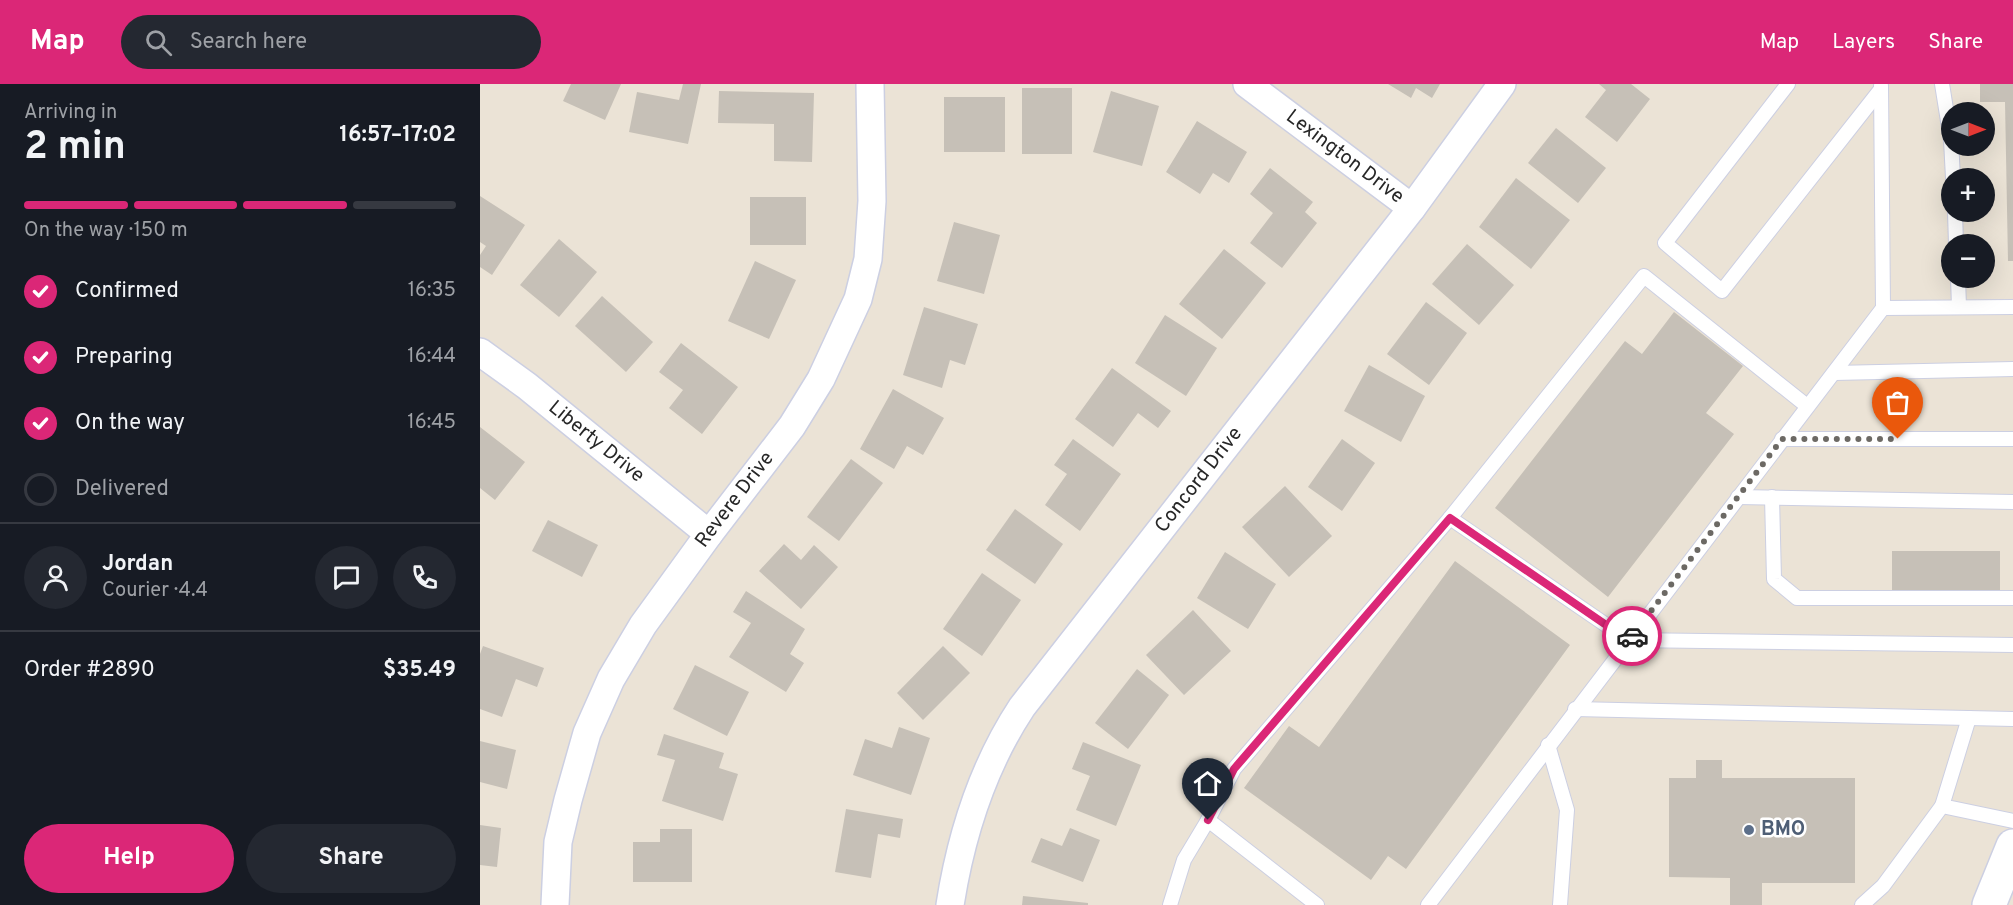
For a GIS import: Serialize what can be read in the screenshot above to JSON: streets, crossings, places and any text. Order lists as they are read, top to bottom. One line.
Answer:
{"streets":{"street":["Lexington Drive","Liberty Drive","Concord Drive","Revere Drive"]},"crossings":[["Lexington Drive","Concord Drive"],["Liberty Drive","Revere Drive"]],"places":["BMO"],"north":"right","page":{"header":"Map","search":"Search here","nav":["Map","Layers","Share"],"heading":["2 min","Arriving in","16:57–17:02"],"panel":["Jordan","Courier · 4.4","Order #2890","$35.49"],"map_buttons":["+","−"],"bar":"On the way · 150 m","list":[["Confirmed","16:35"],["Preparing","16:44"],["On the way","16:45"],"Delivered"],"buttons":["Help","Share"]}}
